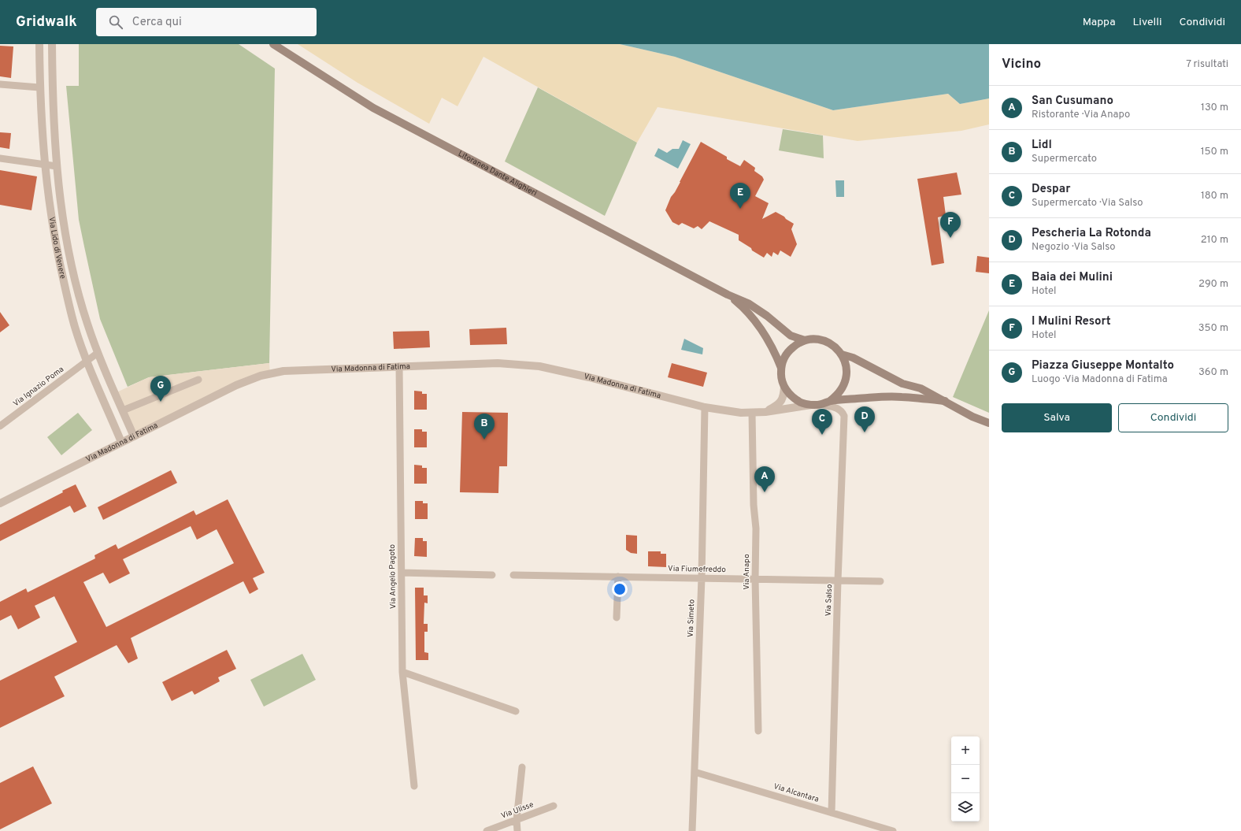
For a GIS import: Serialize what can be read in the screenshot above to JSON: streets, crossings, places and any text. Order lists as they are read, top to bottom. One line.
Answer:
{"streets":{"main road":["Litoranea Dante Alighieri"],"street":["Via Lido di Venere","Via Madonna di Fatima","Via Ignazio Poma","Via Fiumefreddo","Via Anapo","Via Angelo Pagoto","Via Salso","Via Simeto","Via Alcantara","Via Ulisse"]},"crossings":[["Via Lido di Venere","Via Madonna di Fatima"],["Via Lido di Venere","Via Ignazio Poma"],["Via Madonna di Fatima","Via Anapo"],["Via Madonna di Fatima","Via Angelo Pagoto"],["Via Madonna di Fatima","Via Salso"],["Via Madonna di Fatima","Via Simeto"],["Via Fiumefreddo","Via Anapo"],["Via Fiumefreddo","Via Salso"],["Via Fiumefreddo","Via Simeto"],["Via Salso","Via Alcantara"],["Via Simeto","Via Alcantara"]],"page":{"header":"Gridwalk","search":"Cerca qui","nav":["Mappa","Livelli","Condividi"],"heading":["Vicino","7 risultati"],"list":[{"mark":"A","name":"San Cusumano","note":"Ristorante · Via Anapo","value":"130 m"},{"mark":"B","name":"Lidl","note":"Supermercato","value":"150 m"},{"mark":"C","name":"Despar","note":"Supermercato · Via Salso","value":"180 m"},{"mark":"D","name":"Pescheria La Rotonda","note":"Negozio · Via Salso","value":"210 m"},{"mark":"E","name":"Baia dei Mulini","note":"Hotel","value":"290 m"},{"mark":"F","name":"I Mulini Resort","note":"Hotel","value":"350 m"},{"mark":"G","name":"Piazza Giuseppe Montalto","note":"Luogo · Via Madonna di Fatima","value":"360 m"}],"pins":["E","F","G","D","C","B","A"],"buttons":["Salva","Condividi"],"map_buttons":["+","−"]}}
